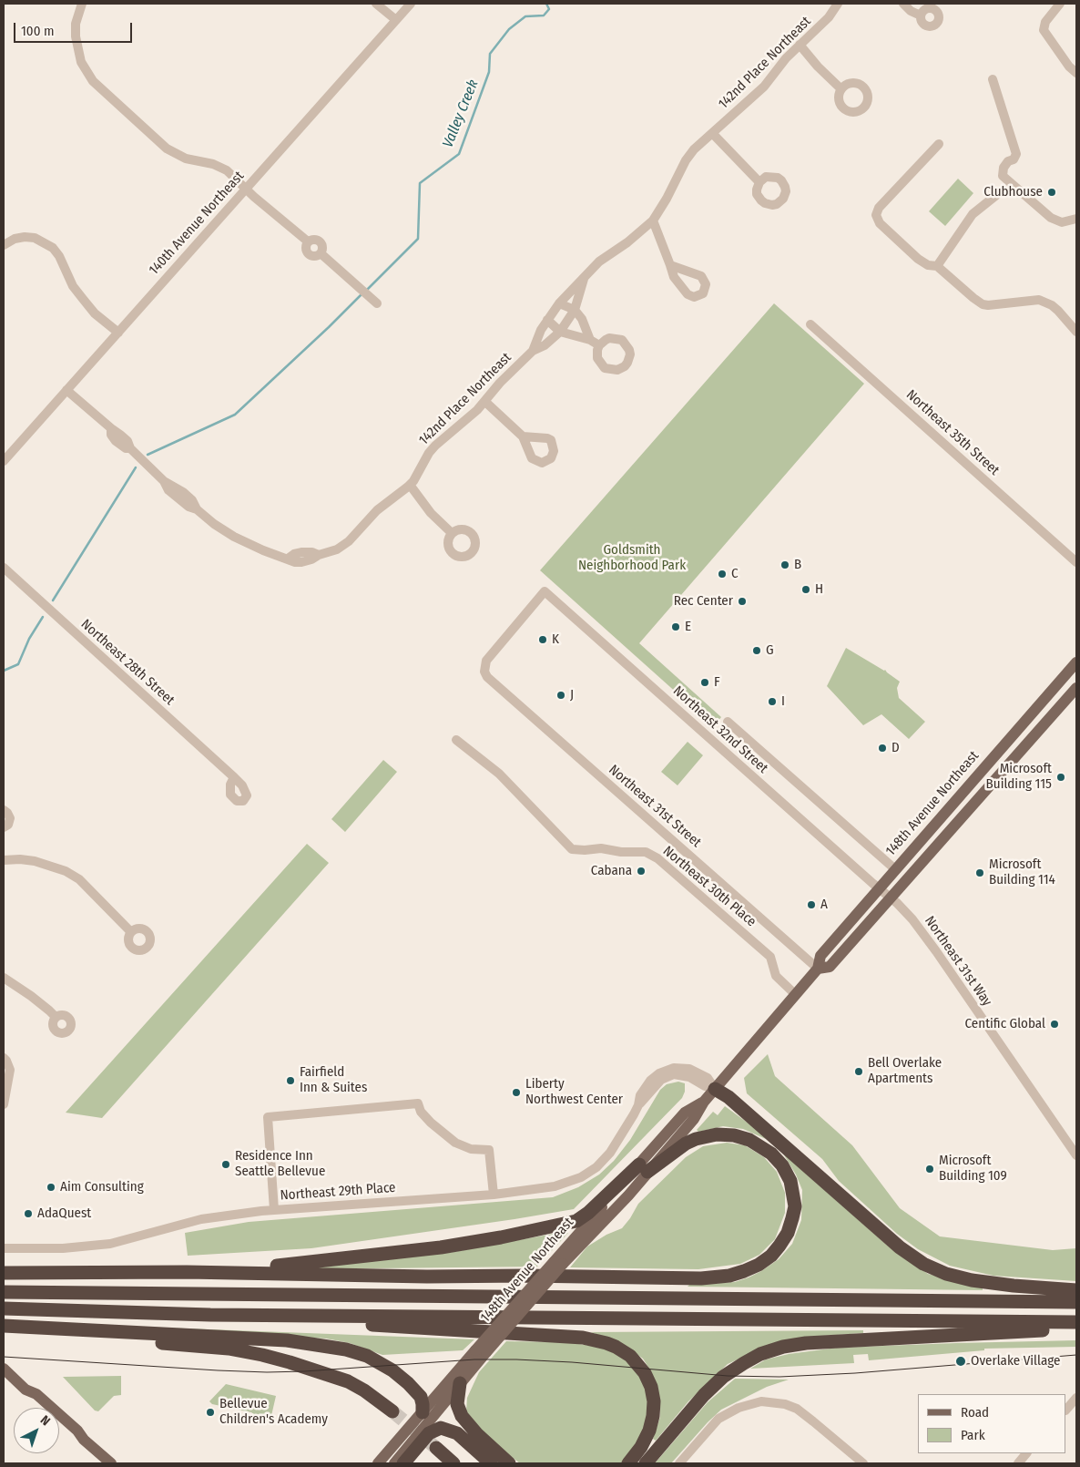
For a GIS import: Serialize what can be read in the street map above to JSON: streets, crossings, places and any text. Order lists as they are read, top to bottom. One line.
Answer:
{"streets":{"main road":["148th Avenue Northeast"],"street":["142nd Place Northeast","140th Avenue Northeast","Northeast 35th Street","Northeast 28th Street","Northeast 32nd Street","Northeast 31st Street","Northeast 30th Place","Northeast 31st Way","Northeast 29th Place"]},"crossings":[["142nd Place Northeast","140th Avenue Northeast"],["Northeast 32nd Street","148th Avenue Northeast"],["Northeast 32nd Street","Northeast 31st Street"],["Northeast 32nd Street","Northeast 31st Way"],["148th Avenue Northeast","Northeast 31st Street"],["148th Avenue Northeast","Northeast 30th Place"],["148th Avenue Northeast","Northeast 31st Way"],["148th Avenue Northeast","Northeast 29th Place"]],"water":["Valley Creek"],"parks":["Goldsmith Neighborhood Park"],"places":["Clubhouse","B","C","H","Rec Center","E","K","G","F","J","I","D","Microsoft Building 115","Cabana","Microsoft Building 114","A","Centific Global","Bell Overlake Apartments","Fairfield Inn & Suites","Liberty Northwest Center","Residence Inn Seattle Bellevue","Microsoft Building 109","Aim Consulting","AdaQuest","Overlake Village","Bellevue Children's Academy"],"legend":["Road","Park"],"scale_bar":"100 m","north":"top right"}
